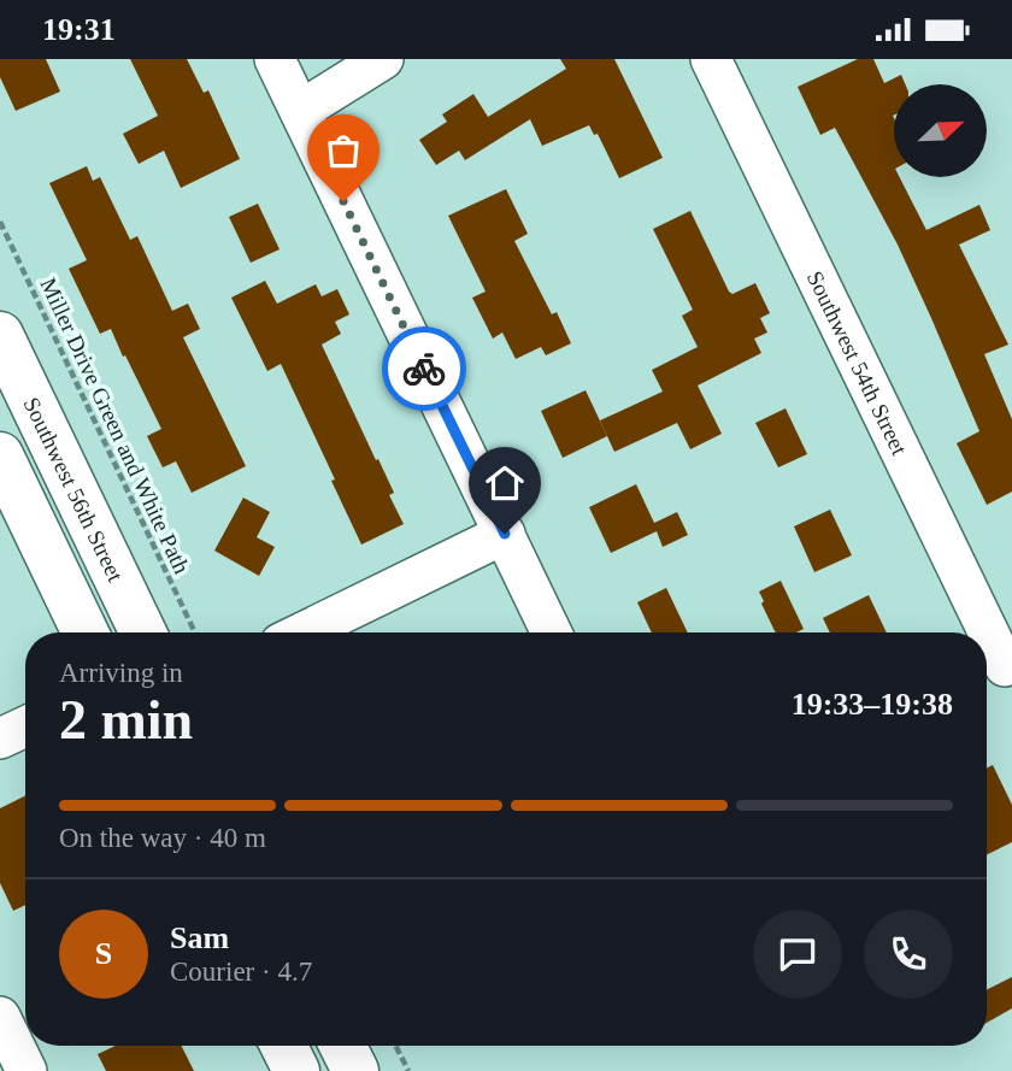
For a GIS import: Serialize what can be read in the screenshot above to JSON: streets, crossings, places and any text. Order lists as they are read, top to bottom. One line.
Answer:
{"streets":{"main road":["Southwest 56th Street"],"street":["Southwest 54th Street"],"path":["Miller Drive Green and White Path"]},"north":"top right","page":{"status":"19:31","heading":["2 min","Arriving in","19:33–19:38"],"panel":["Sam","Courier · 4.7"],"bar":"On the way · 40 m","round":"S"}}
